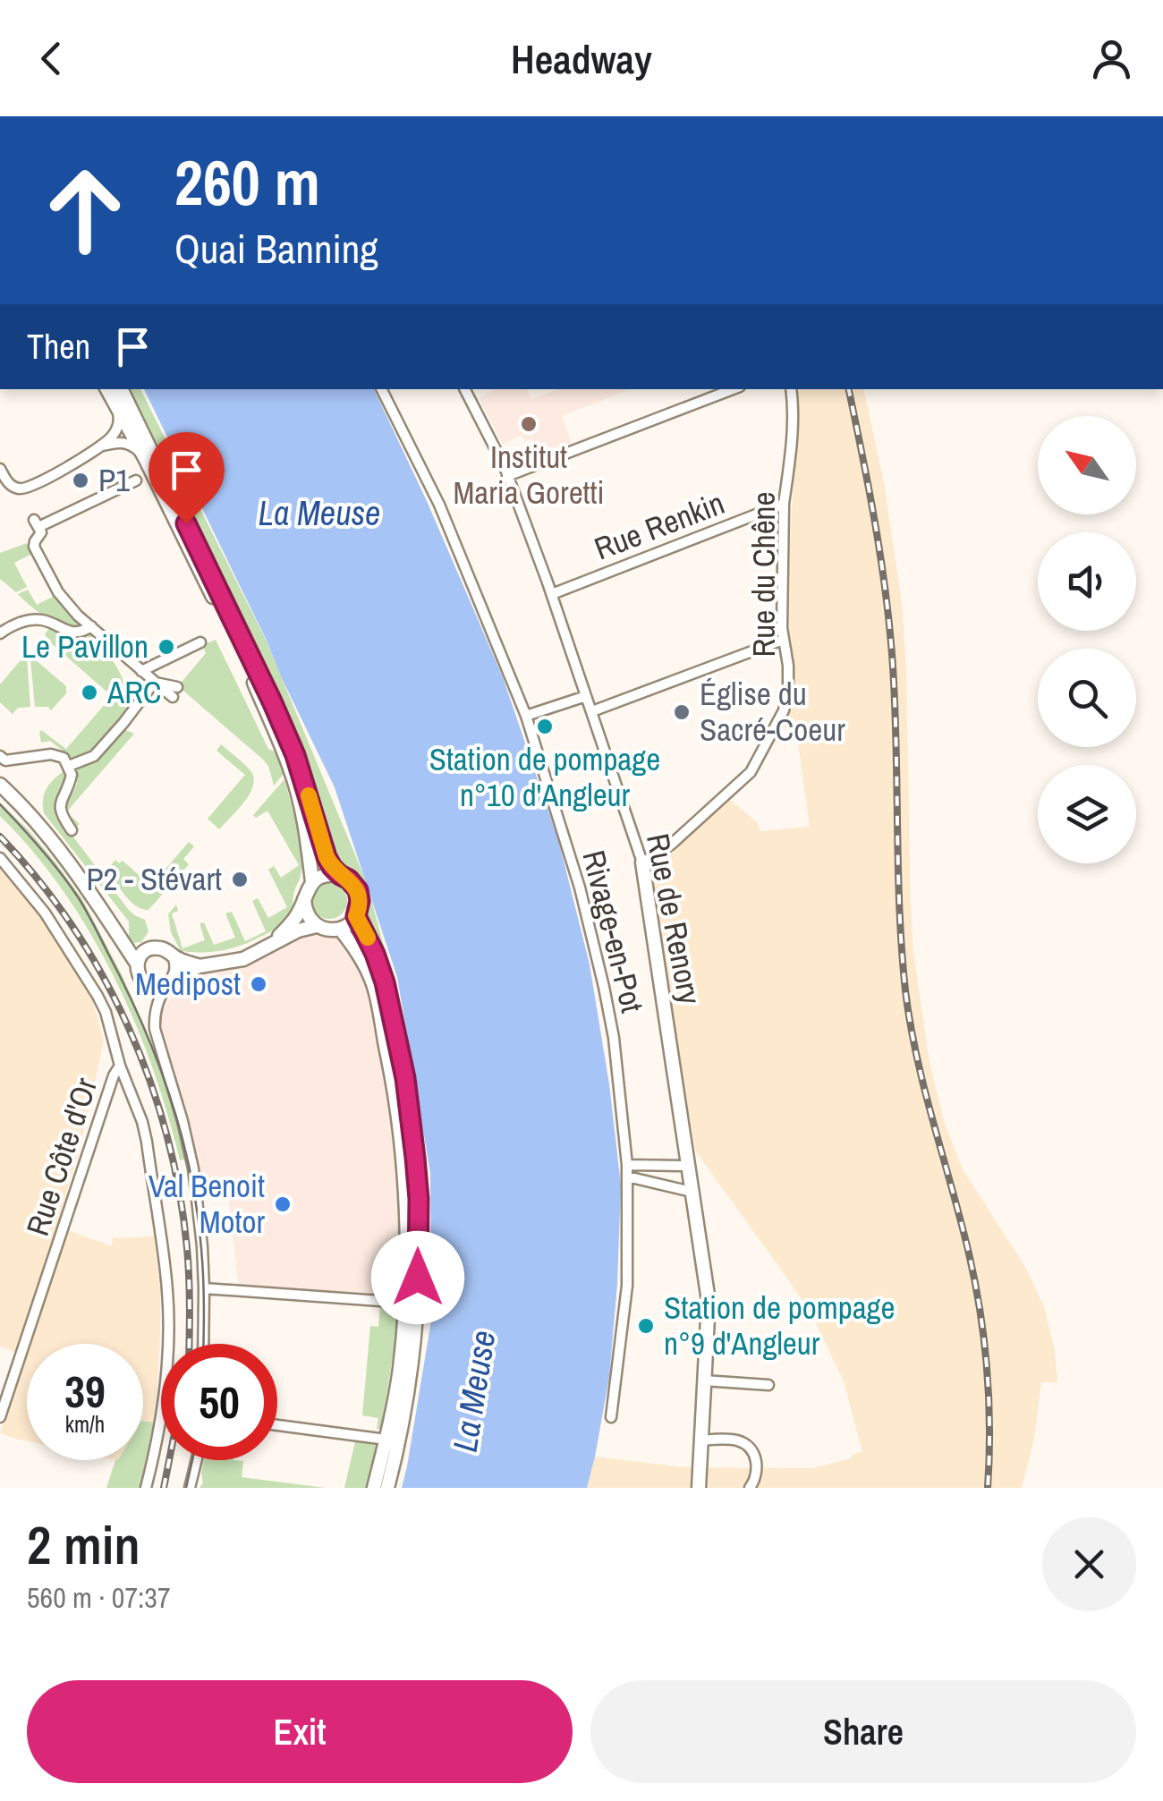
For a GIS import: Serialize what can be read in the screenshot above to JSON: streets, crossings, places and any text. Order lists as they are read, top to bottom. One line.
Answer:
{"streets":{"main road":["Rue de Renory"],"street":["Rue Renkin","Rue du Chêne","Rivage-en-Pot","Rue Côte d'Or"]},"crossings":[["Rue Renkin","Rue du Chêne"],["Rue Renkin","Rue de Renory"],["Rue du Chêne","Rue de Renory"]],"water":["La Meuse"],"places":["Institut Maria Goretti","P1","Le Pavillon","ARC","Église du Sacré-Coeur","Station de pompage n°10 d'Angleur","P2 - Stévart","Medipost","Val Benoit Motor","Station de pompage n°9 d'Angleur"],"north":"top left","page":{"header":"Headway","turn":["260 m","Quai Banning"],"then":"Then","speed":"39 km/h","limit":"50","heading":["2 min","560 m · 07:37"],"buttons":["Exit","Share"]}}
